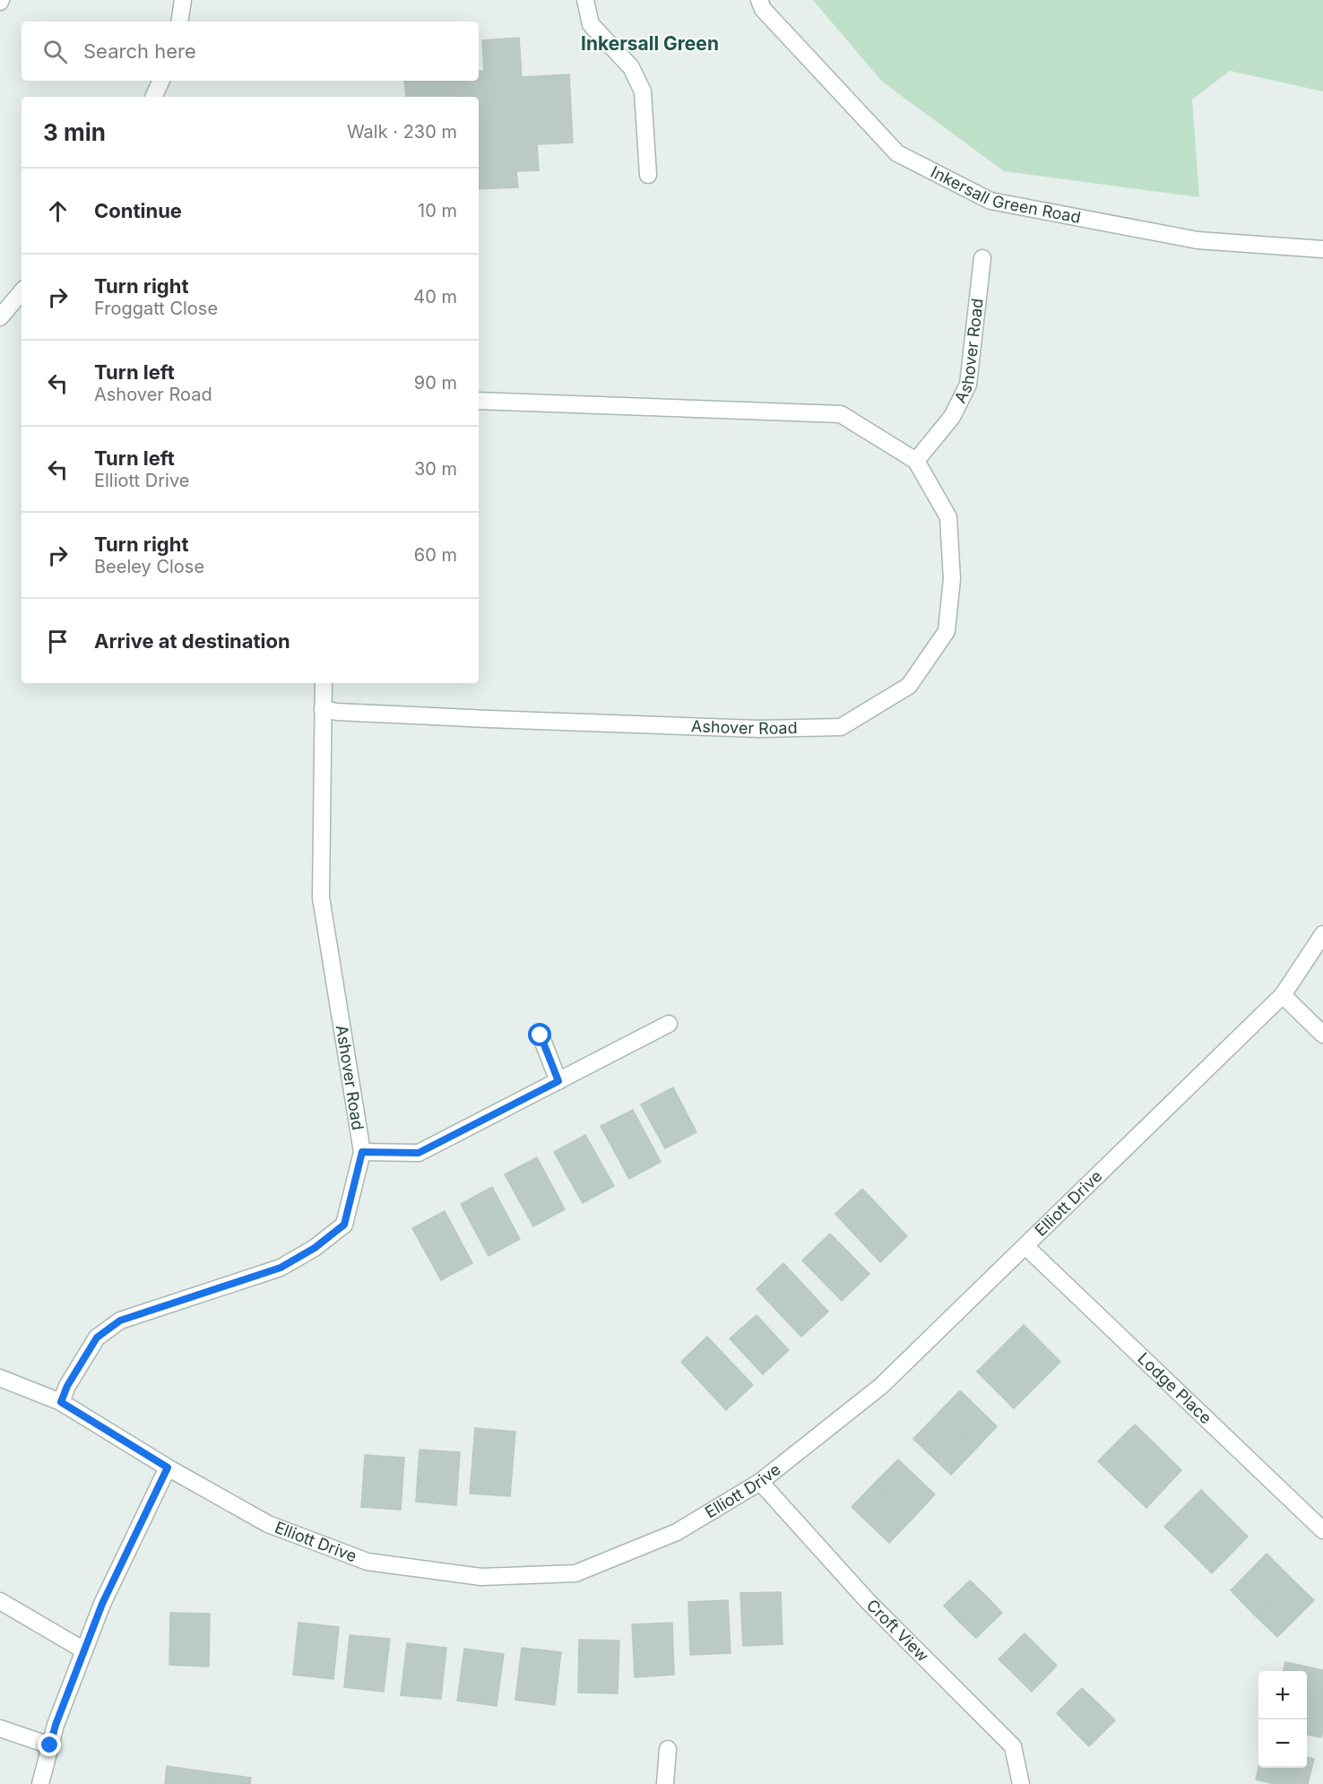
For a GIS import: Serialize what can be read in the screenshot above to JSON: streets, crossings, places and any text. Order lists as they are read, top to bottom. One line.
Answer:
{"streets":{"street":["Inkersall Green Road","Ashover Road","Elliott Drive","Lodge Place","Croft View"]},"crossings":[["Ashover Road","Elliott Drive"],["Elliott Drive","Lodge Place"],["Elliott Drive","Croft View"]],"districts":["Inkersall Green"],"page":{"search":"Search here","heading":["3 min","Walk · 230 m"],"list":[["Continue","10 m"],["Turn right","Froggatt Close","40 m"],["Turn left","Ashover Road","90 m"],["Turn left","Elliott Drive","30 m"],["Turn right","Beeley Close","60 m"],"Arrive at destination"],"map_buttons":["+","−"]}}
